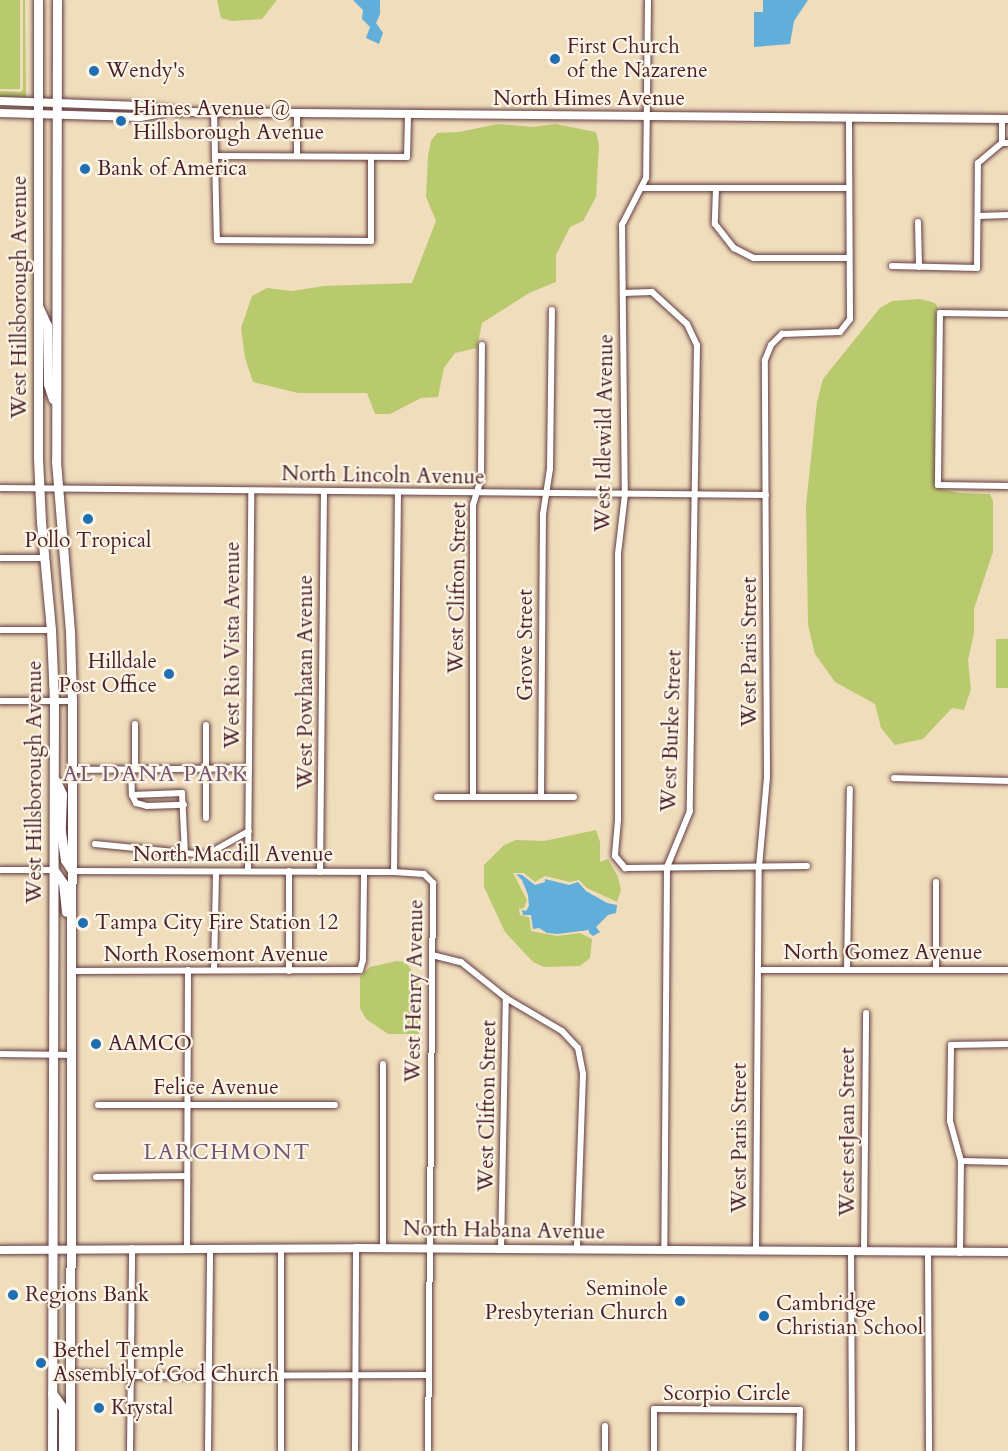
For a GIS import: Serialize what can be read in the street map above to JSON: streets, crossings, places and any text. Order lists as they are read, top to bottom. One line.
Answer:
{"streets":{"main road":["West Hillsborough Avenue"],"street":["North Himes Avenue","West Idlewild Avenue","North Lincoln Avenue","West Clifton Street","West Rio Vista Avenue","Grove Street","West Paris Street","West Powhatan Avenue","West Burke Street","North Macdill Avenue","North Gomez Avenue","North Rosemont Avenue","West Henry Avenue","Felice Avenue","West estJean Street","North Habana Avenue","Scorpio Circle"]},"crossings":[["North Himes Avenue","West Hillsborough Avenue"],["North Himes Avenue","West Idlewild Avenue"],["North Himes Avenue","West Paris Street"],["West Hillsborough Avenue","North Lincoln Avenue"],["West Hillsborough Avenue","North Macdill Avenue"],["West Hillsborough Avenue","North Rosemont Avenue"],["West Hillsborough Avenue","North Habana Avenue"],["West Idlewild Avenue","North Lincoln Avenue"],["West Idlewild Avenue","West Burke Street"],["North Lincoln Avenue","West Clifton Street"],["North Lincoln Avenue","West Rio Vista Avenue"],["North Lincoln Avenue","Grove Street"],["North Lincoln Avenue","West Paris Street"],["North Lincoln Avenue","West Powhatan Avenue"],["North Lincoln Avenue","West Burke Street"],["North Lincoln Avenue","West Henry Avenue"],["West Clifton Street","North Habana Avenue"],["West Rio Vista Avenue","North Macdill Avenue"],["West Paris Street","North Gomez Avenue"],["West Paris Street","North Habana Avenue"],["West Powhatan Avenue","North Macdill Avenue"],["West Burke Street","North Habana Avenue"],["North Macdill Avenue","North Rosemont Avenue"],["North Macdill Avenue","West Henry Avenue"],["West Henry Avenue","North Habana Avenue"],["West estJean Street","North Habana Avenue"]],"districts":["AL DANA PARK","LARCHMONT"],"places":["First Church of the Nazarene","Wendy's","Himes Avenue @ Hillsborough Avenue","Bank of America","Pollo Tropical","Hilldale Post Office","Tampa City Fire Station 12","AAMCO","Regions Bank","Seminole Presbyterian Church","Cambridge Christian School","Bethel Temple Assembly of God Church","Krystal"]}
